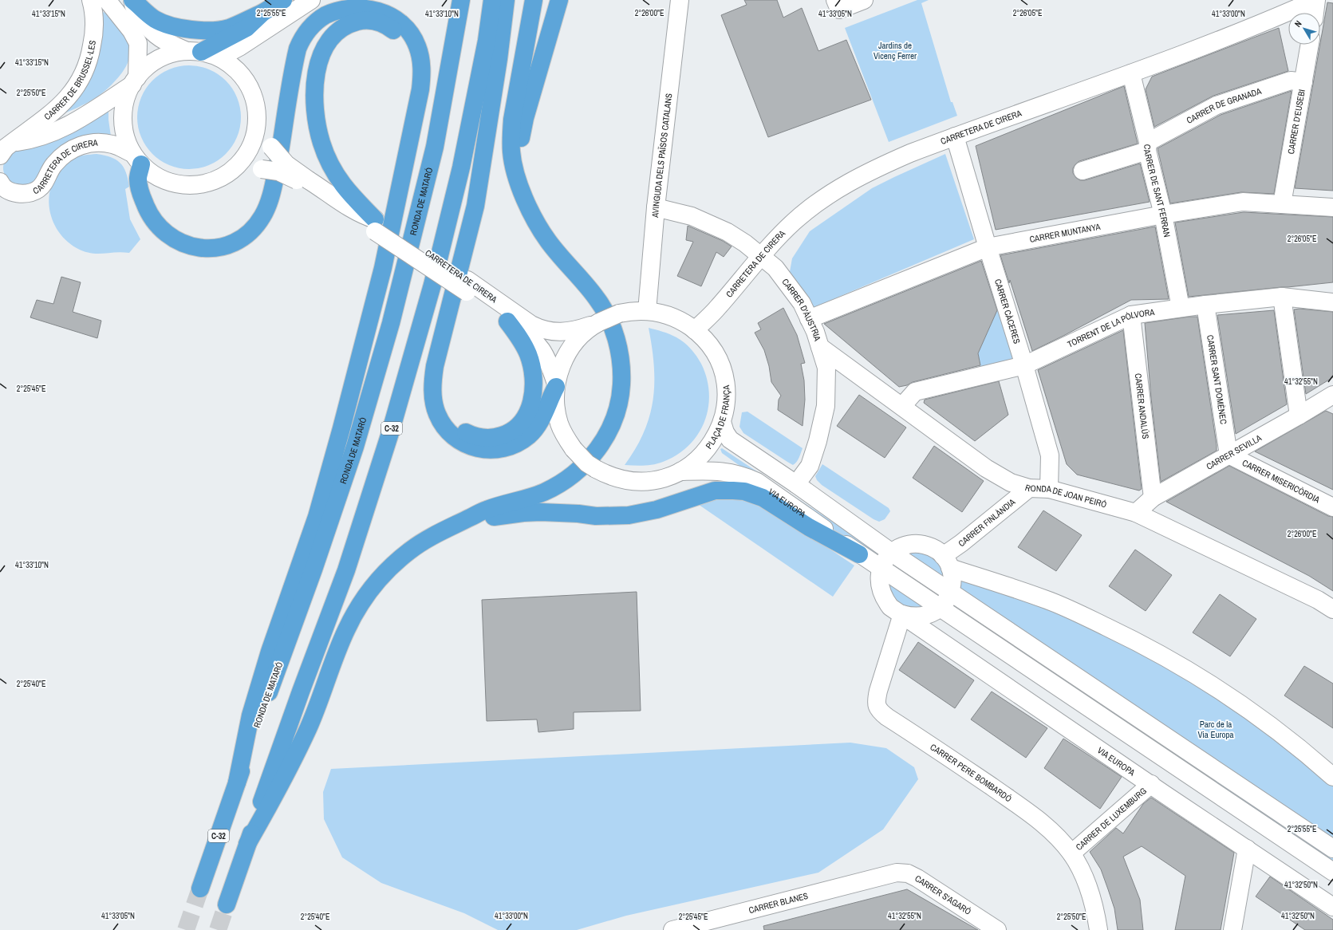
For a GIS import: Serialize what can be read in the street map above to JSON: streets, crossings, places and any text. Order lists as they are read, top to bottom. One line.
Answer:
{"streets":{"highway":["RONDA DE MATARÓ","C-32"],"street":["CARRER DE BRUSSEL·LES","CARRER DE GRANADA","CARRER D'EUSEBI","CARRETERA DE CIRERA","AVINGUDA DELS PAÏSOS CATALANS","CARRER DE SANT FERRAN","CARRER MUNTANYA","CARRER D'ÀUSTRIA","CARRER CÀCERES","TORRENT DE LA PÓLVORA","CARRER SANT DOMÈNEC","CARRER ANDALÚS","PLAÇA DE FRANÇA","CARRER SEVILLA","CARRER MISERICÒRDIA","RONDA DE JOAN PEIRÓ","VIA EUROPA","CARRER FINLÀNDIA","CARRER PERE BOMBARDÓ","CARRER DE LUXEMBURG","CARRER S'AGARÓ","CARRER BLANES"]},"crossings":[["CARRER DE GRANADA","CARRER D'EUSEBI"],["CARRER DE GRANADA","CARRER DE SANT FERRAN"],["CARRER D'EUSEBI","CARRER MUNTANYA"],["CARRETERA DE CIRERA","CARRER DE SANT FERRAN"],["CARRETERA DE CIRERA","CARRER D'ÀUSTRIA"],["CARRETERA DE CIRERA","CARRER CÀCERES"],["CARRETERA DE CIRERA","PLAÇA DE FRANÇA"],["AVINGUDA DELS PAÏSOS CATALANS","CARRER D'ÀUSTRIA"],["AVINGUDA DELS PAÏSOS CATALANS","PLAÇA DE FRANÇA"],["CARRER DE SANT FERRAN","CARRER MUNTANYA"],["CARRER DE SANT FERRAN","TORRENT DE LA PÓLVORA"],["CARRER MUNTANYA","CARRER D'ÀUSTRIA"],["CARRER MUNTANYA","CARRER CÀCERES"],["CARRER D'ÀUSTRIA","RONDA DE JOAN PEIRÓ"],["CARRER CÀCERES","TORRENT DE LA PÓLVORA"],["CARRER CÀCERES","RONDA DE JOAN PEIRÓ"],["TORRENT DE LA PÓLVORA","CARRER SANT DOMÈNEC"],["TORRENT DE LA PÓLVORA","CARRER ANDALÚS"],["TORRENT DE LA PÓLVORA","RONDA DE JOAN PEIRÓ"],["CARRER SANT DOMÈNEC","CARRER SEVILLA"],["CARRER SANT DOMÈNEC","CARRER MISERICÒRDIA"],["CARRER ANDALÚS","CARRER SEVILLA"],["PLAÇA DE FRANÇA","VIA EUROPA"],["CARRER SEVILLA","CARRER MISERICÒRDIA"],["CARRER SEVILLA","RONDA DE JOAN PEIRÓ"],["RONDA DE JOAN PEIRÓ","CARRER FINLÀNDIA"],["VIA EUROPA","CARRER FINLÀNDIA"],["VIA EUROPA","CARRER PERE BOMBARDÓ"],["VIA EUROPA","CARRER DE LUXEMBURG"],["CARRER PERE BOMBARDÓ","CARRER DE LUXEMBURG"],["CARRER S'AGARÓ","CARRER BLANES"]],"parks":["Jardins de Vicenç Ferrer","Parc de la Via Europa"],"north":"top left","coordinates":["2°25'55\"E","2°26'05\"E","2°26'00\"E","41°33'15\"N","41°33'10\"N","41°33'05\"N","41°33'00\"N","2°25'50\"E","41°32'55\"N","2°25'45\"E","2°25'40\"E","41°32'50\"N"]}
